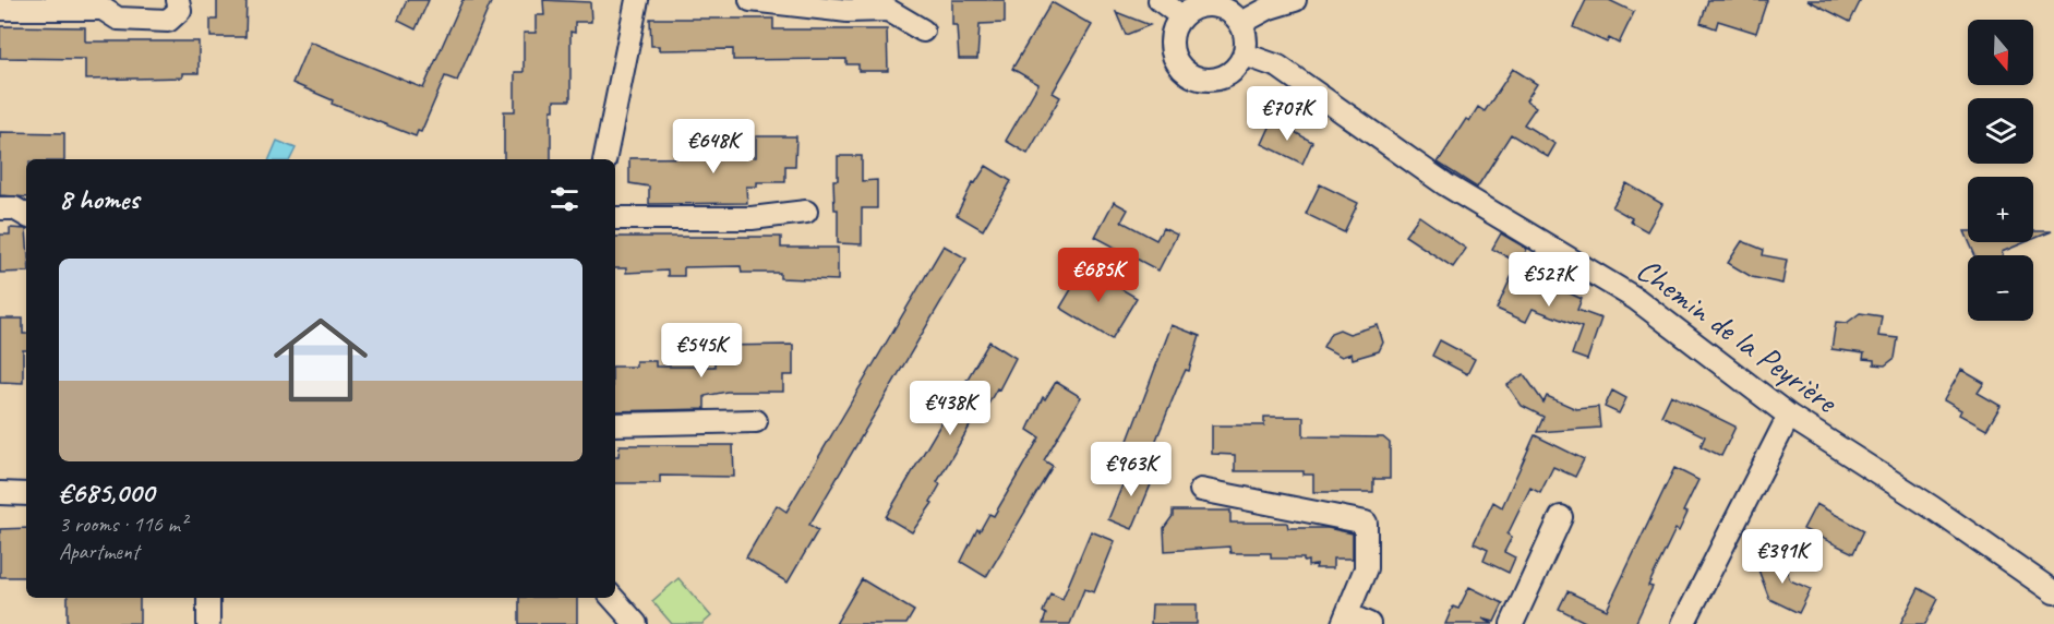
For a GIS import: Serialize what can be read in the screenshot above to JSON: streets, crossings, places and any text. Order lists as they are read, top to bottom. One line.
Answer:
{"streets":{"street":["Chemin de la Peyrière"]},"north":"bottom","page":{"map_buttons":["+","−"],"price":["€707K","€648K","€685K","€527K","€545K","€438K","€963K","€391K"],"heading":"8 homes","list":[{"name":"€685,000","note":"3 rooms · 116 m² · Apartment"}]}}
